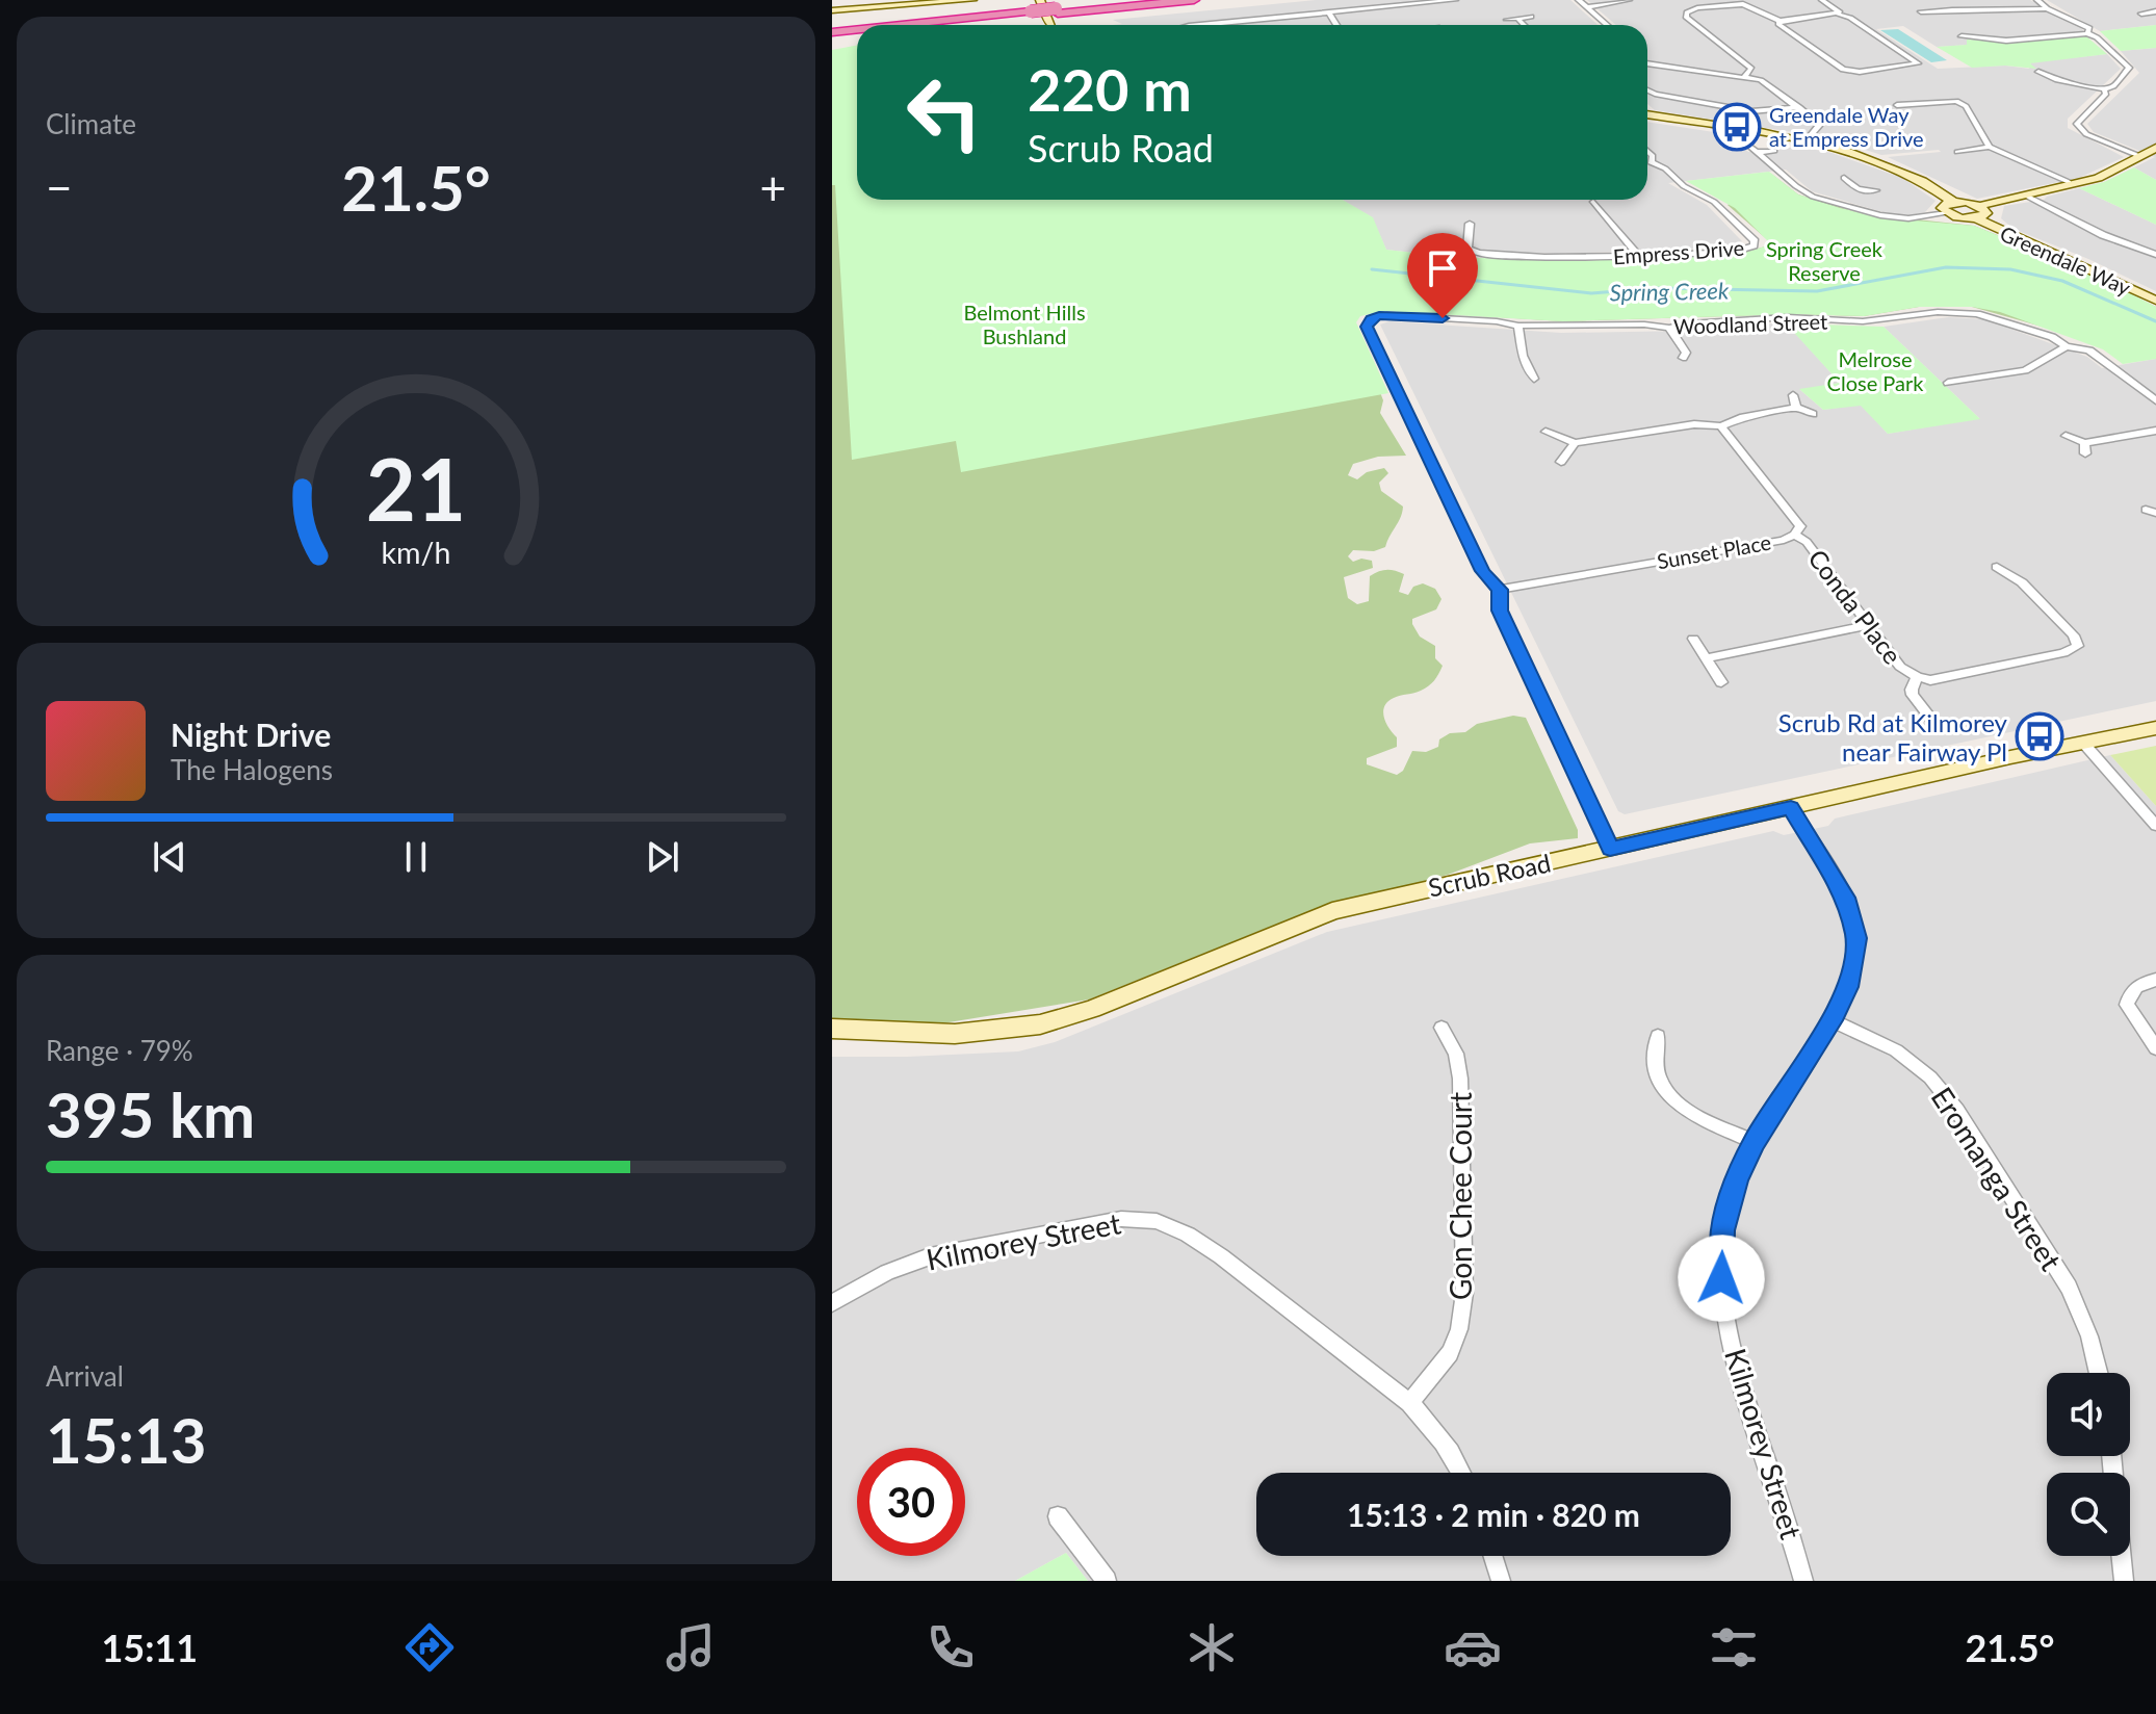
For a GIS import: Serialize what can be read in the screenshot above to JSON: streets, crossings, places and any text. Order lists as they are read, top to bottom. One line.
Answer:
{"streets":{"street":["Empress Drive","Greendale Way","Woodland Street","Sunset Place","Conda Place","Scrub Road","Eromanga Street","Gon Chee Court","Kilmorey Street"]},"crossings":[["Woodland Street","Sunset Place"],["Sunset Place","Conda Place"],["Scrub Road","Kilmorey Street"],["Eromanga Street","Kilmorey Street"],["Gon Chee Court","Kilmorey Street"]],"water":["Spring Creek"],"parks":["Spring Creek Reserve","Belmont Hills Bushland","Melrose Close Park"],"places":{"bus stop":["Greendale Way at Empress Drive","Scrub Rd at Kilmorey near Fairway Pl"]},"page":{"tile":["Climate",["Range · 79%","395 km"],["Arrival","15:13"]],"turn":["220 m","Scrub Road"],"heat":["−","21.5°","+"],"song":["Night Drive","The Halogens"],"limit":"30","trip":"15:13 · 2 min · 820 m","tabs":["15:11","21.5°"],"gauge":["21","km/h"]}}
